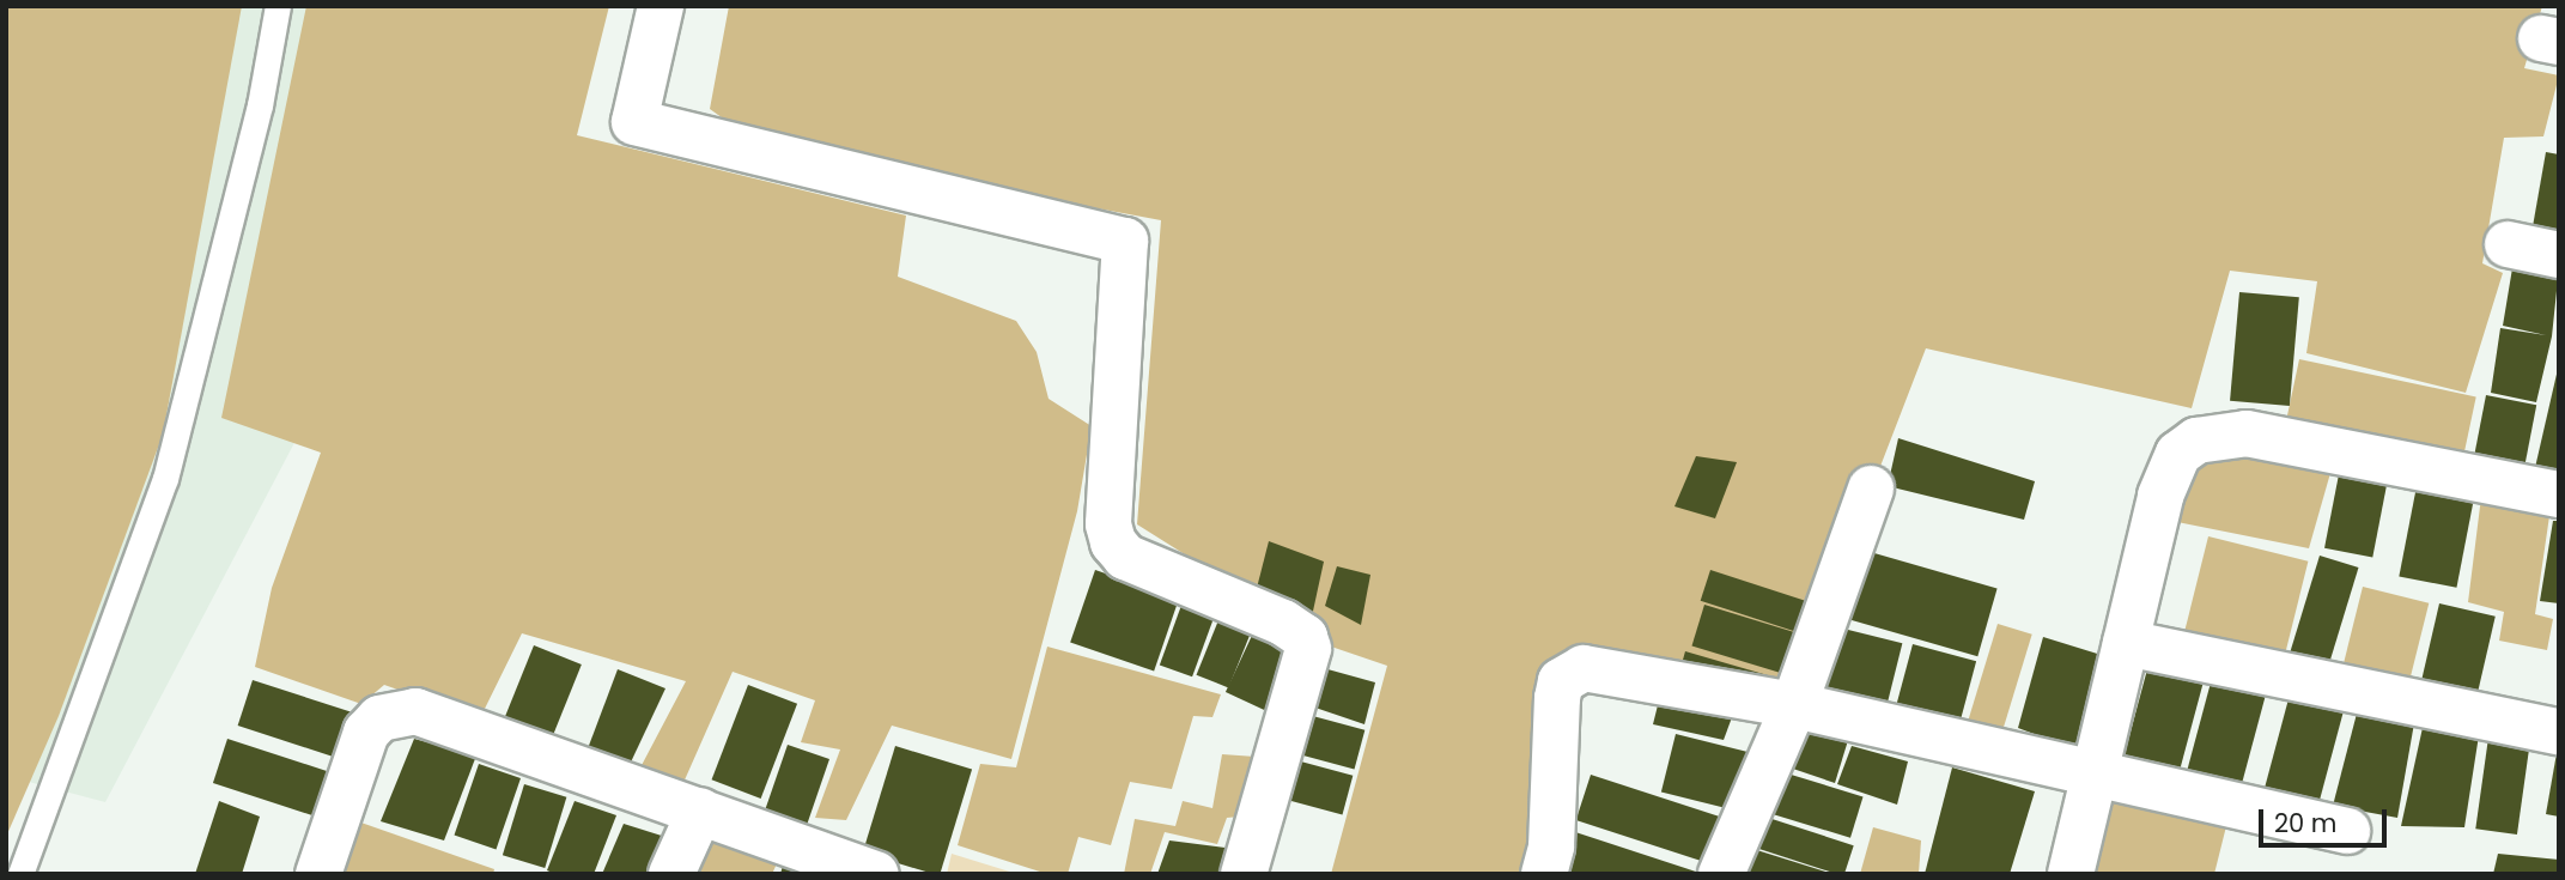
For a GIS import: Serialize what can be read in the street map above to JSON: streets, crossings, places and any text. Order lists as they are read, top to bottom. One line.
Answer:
{"scale_bar":"20 m"}
